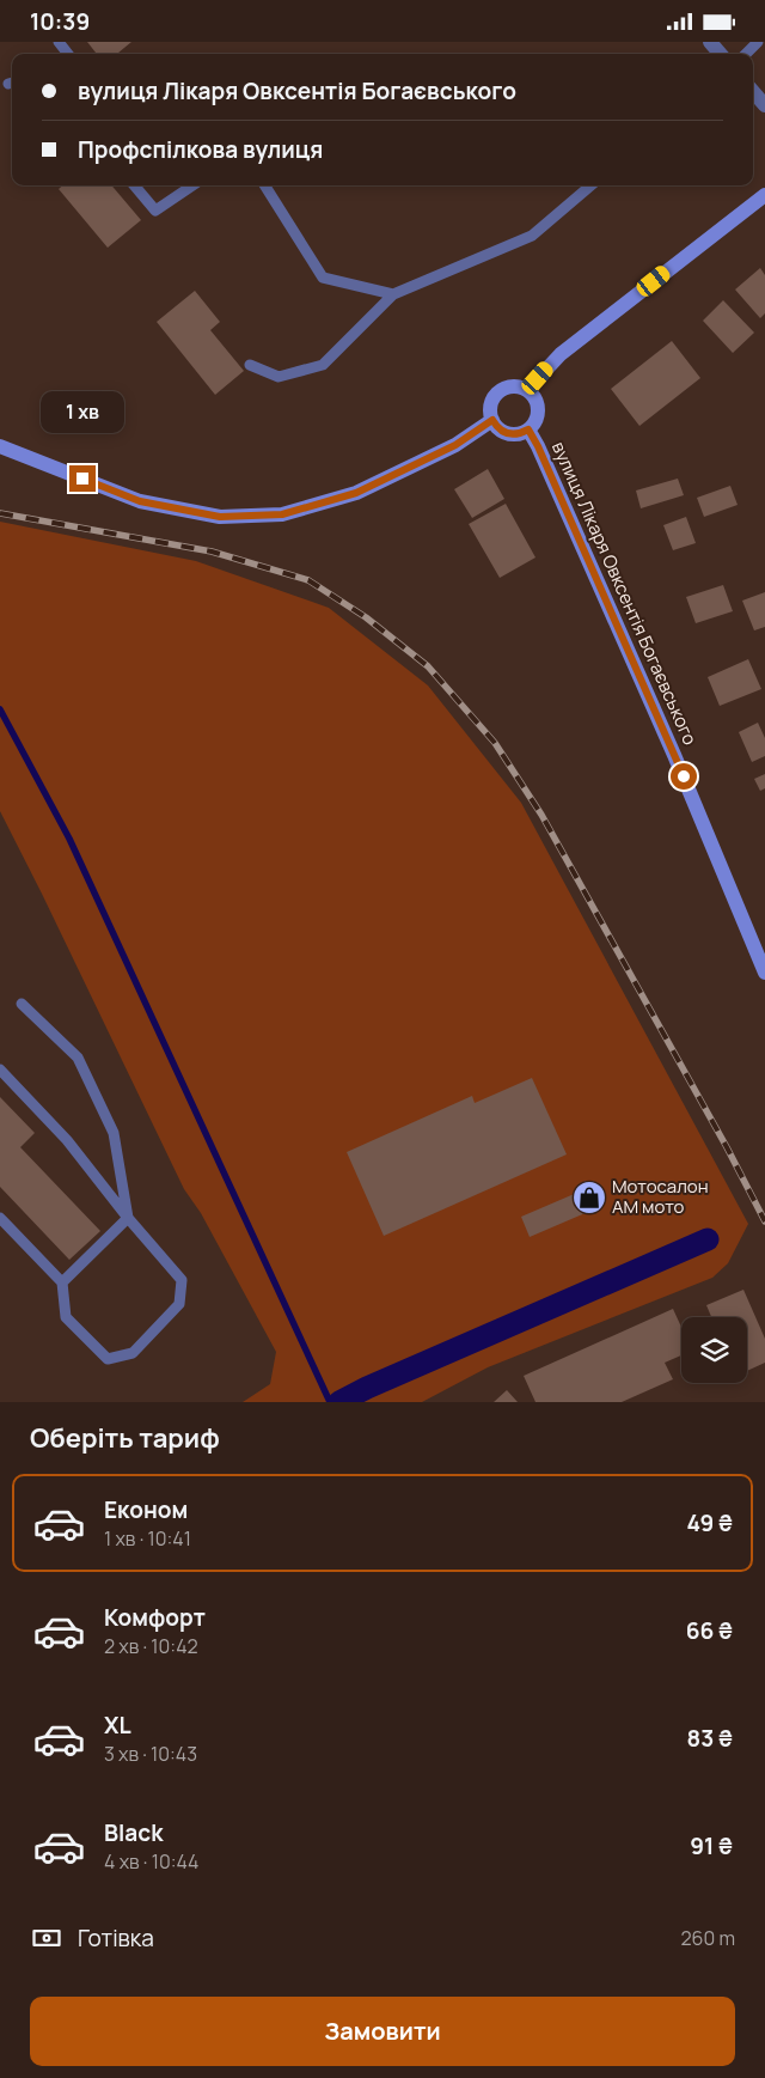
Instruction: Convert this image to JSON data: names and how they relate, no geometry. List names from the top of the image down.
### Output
{
  "streets": {
    "street": ["вулиця Лікаря Овксентія Богаєвського"]
  },
  "places": {
    "shop": ["Мотосалон АМ мото"]
  },
  "page": {
    "status": "10:39",
    "banner": ["вулиця Лікаря Овксентія Богаєвського", "Профспілкова вулиця"],
    "bubble": "1 хв",
    "heading": "Оберіть тариф",
    "list": [
      {
        "name": "Економ",
        "note": "1 хв · 10:41",
        "value": "49 ₴"
      },
      {
        "name": "Комфорт",
        "note": "2 хв · 10:42",
        "value": "66 ₴"
      },
      {
        "name": "XL",
        "note": "3 хв · 10:43",
        "value": "83 ₴"
      },
      {
        "name": "Black",
        "note": "4 хв · 10:44",
        "value": "91 ₴"
      }
    ],
    "pay": ["Готівка", "260 m"],
    "buttons": "Замовити"
  }
}
